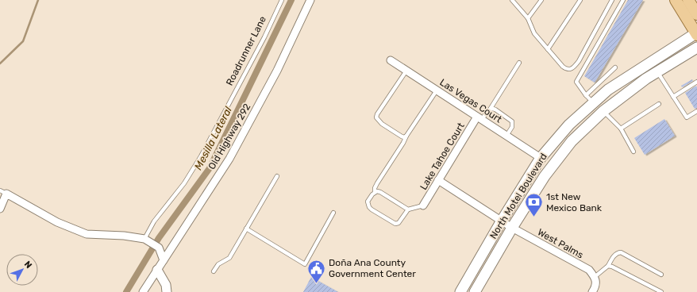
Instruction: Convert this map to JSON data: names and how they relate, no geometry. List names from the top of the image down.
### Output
{
  "streets": {
    "main road": ["North Motel Boulevard"],
    "street": [
      "Las Vegas Court",
      "Old Highway 292",
      "Lake Tahoe Court",
      "West Palms"
    ],
    "lane": ["Roadrunner Lane"]
  },
  "crossings": [
    ["Las Vegas Court", "Lake Tahoe Court"],
    ["Las Vegas Court", "North Motel Boulevard"],
    ["Lake Tahoe Court", "West Palms"],
    ["North Motel Boulevard", "West Palms"]
  ],
  "water": ["Mesilla Lateral"],
  "places": {
    "bank": ["1st New Mexico Bank"],
    "public building": ["Doña Ana County Government Center"]
  },
  "north": "top right"
}
